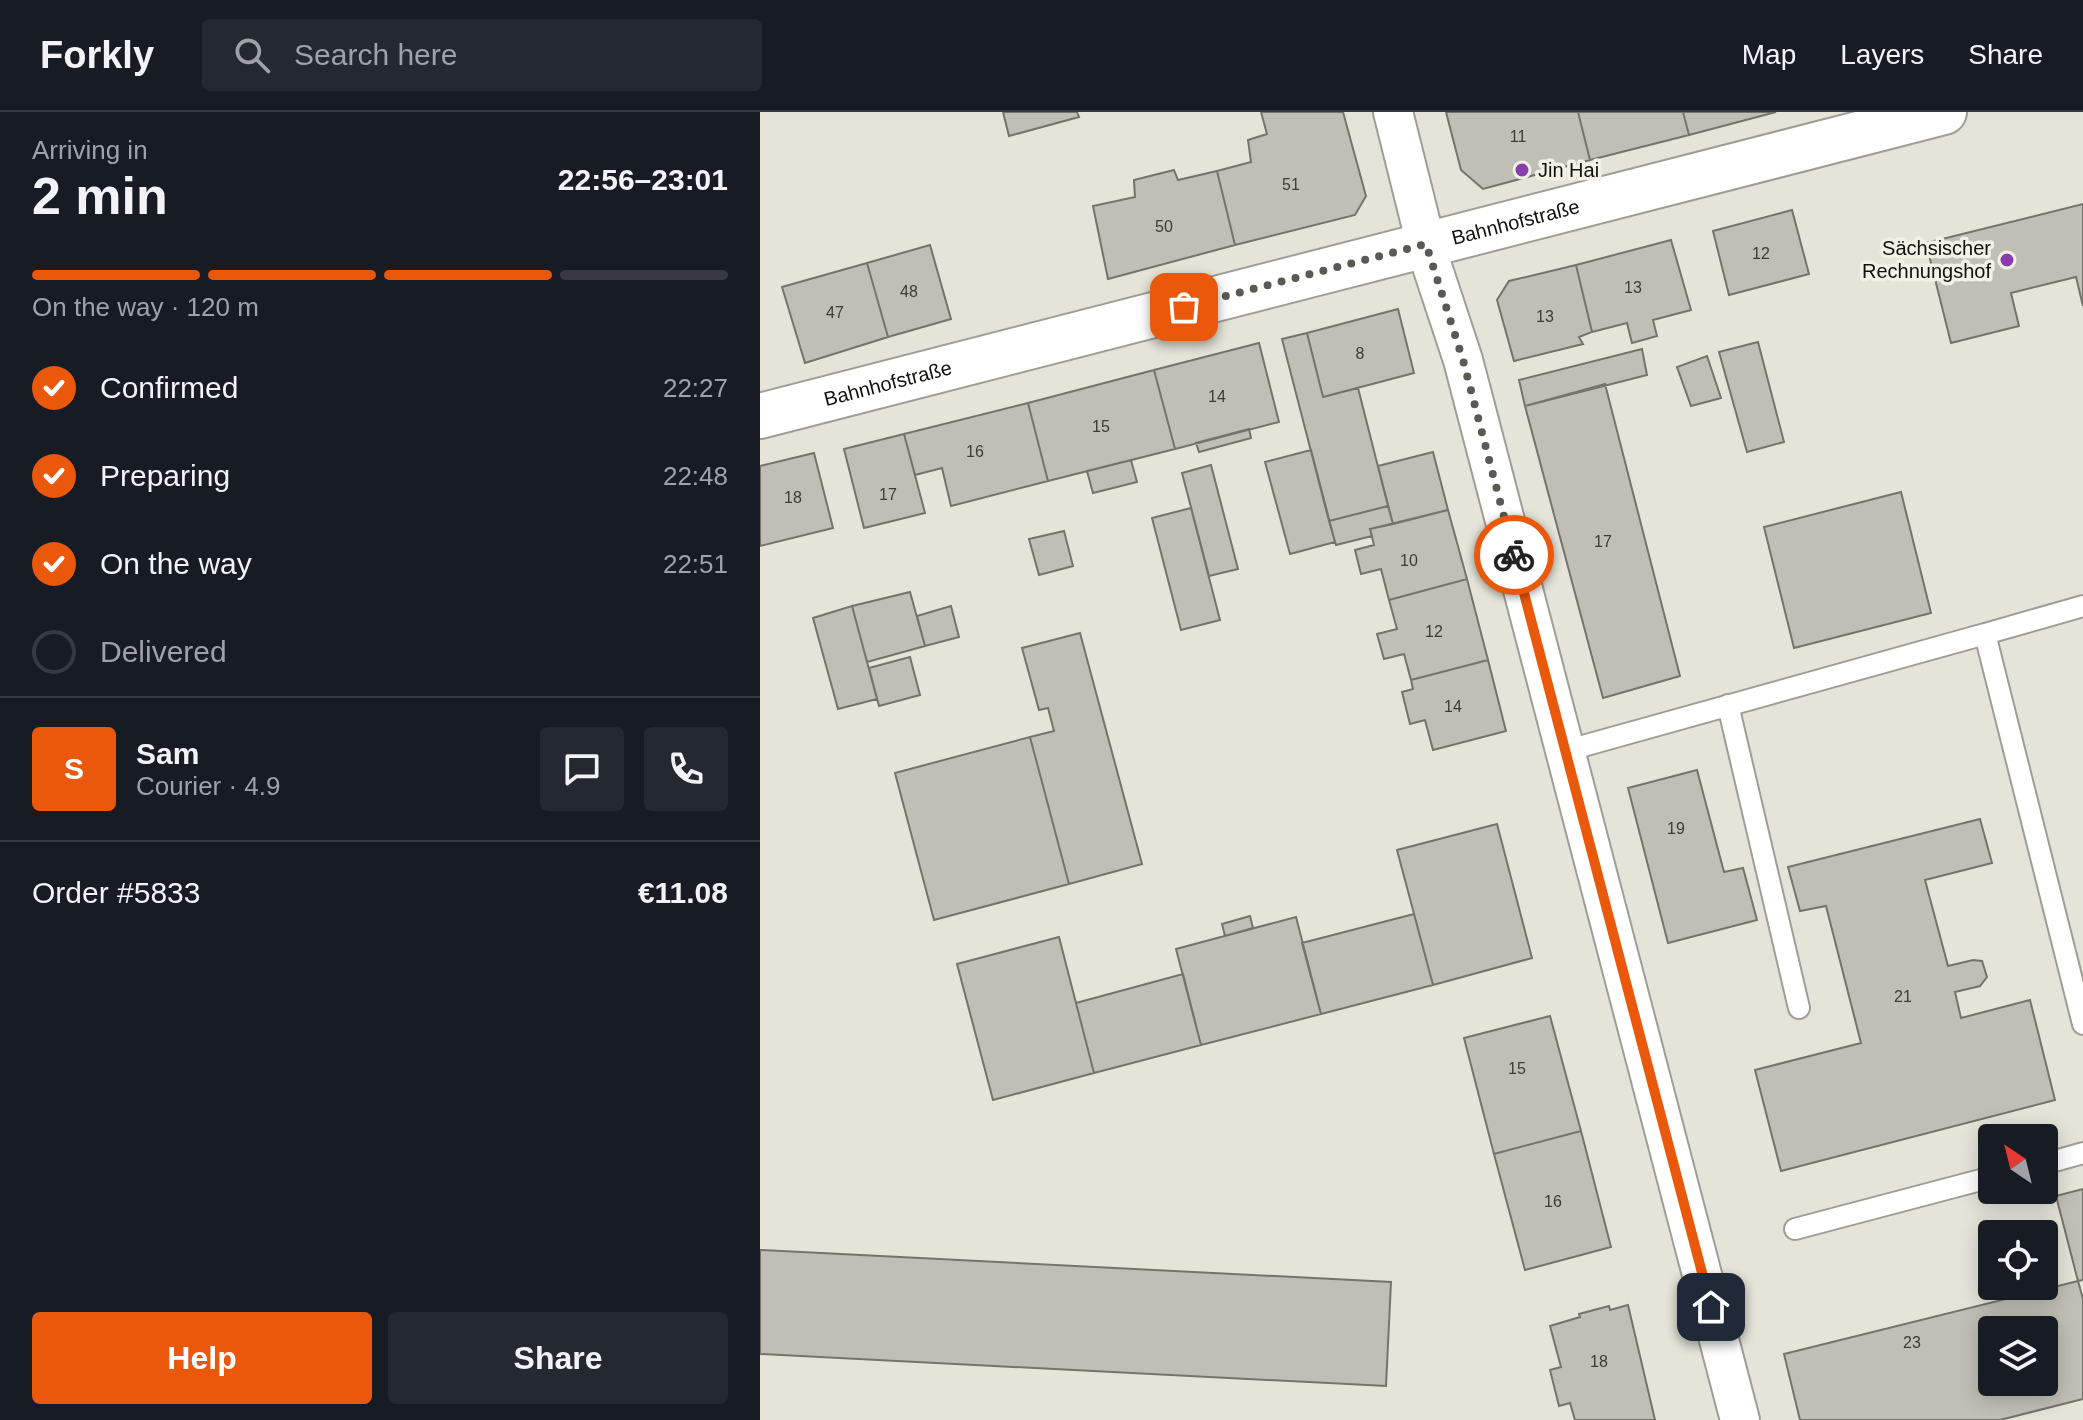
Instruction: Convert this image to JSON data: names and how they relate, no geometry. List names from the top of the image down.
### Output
{
  "streets": {
    "main road": ["Bahnhofstraße"]
  },
  "places": ["Jin Hai", "Sächsischer Rechnungshof"],
  "house_numbers": [
    "11",
    "51",
    "50",
    "12",
    "13",
    "48",
    "47",
    "13",
    "8",
    "14",
    "15",
    "16",
    "17",
    "18",
    "17",
    "10",
    "12",
    "14",
    "19",
    "21",
    "15",
    "16",
    "23",
    "18"
  ],
  "north": "top left",
  "page": {
    "header": "Forkly",
    "search": "Search here",
    "nav": ["Map", "Layers", "Share"],
    "heading": ["2 min", "Arriving in", "22:56–23:01"],
    "panel": [
      "Sam",
      "Courier · 4.9",
      "Order #5833",
      "€11.08"
    ],
    "bar": "On the way · 120 m",
    "list": [
      ["Confirmed", "22:27"],
      ["Preparing", "22:48"],
      ["On the way", "22:51"],
      "Delivered"
    ],
    "round": "S",
    "buttons": ["Help", "Share"]
  }
}
